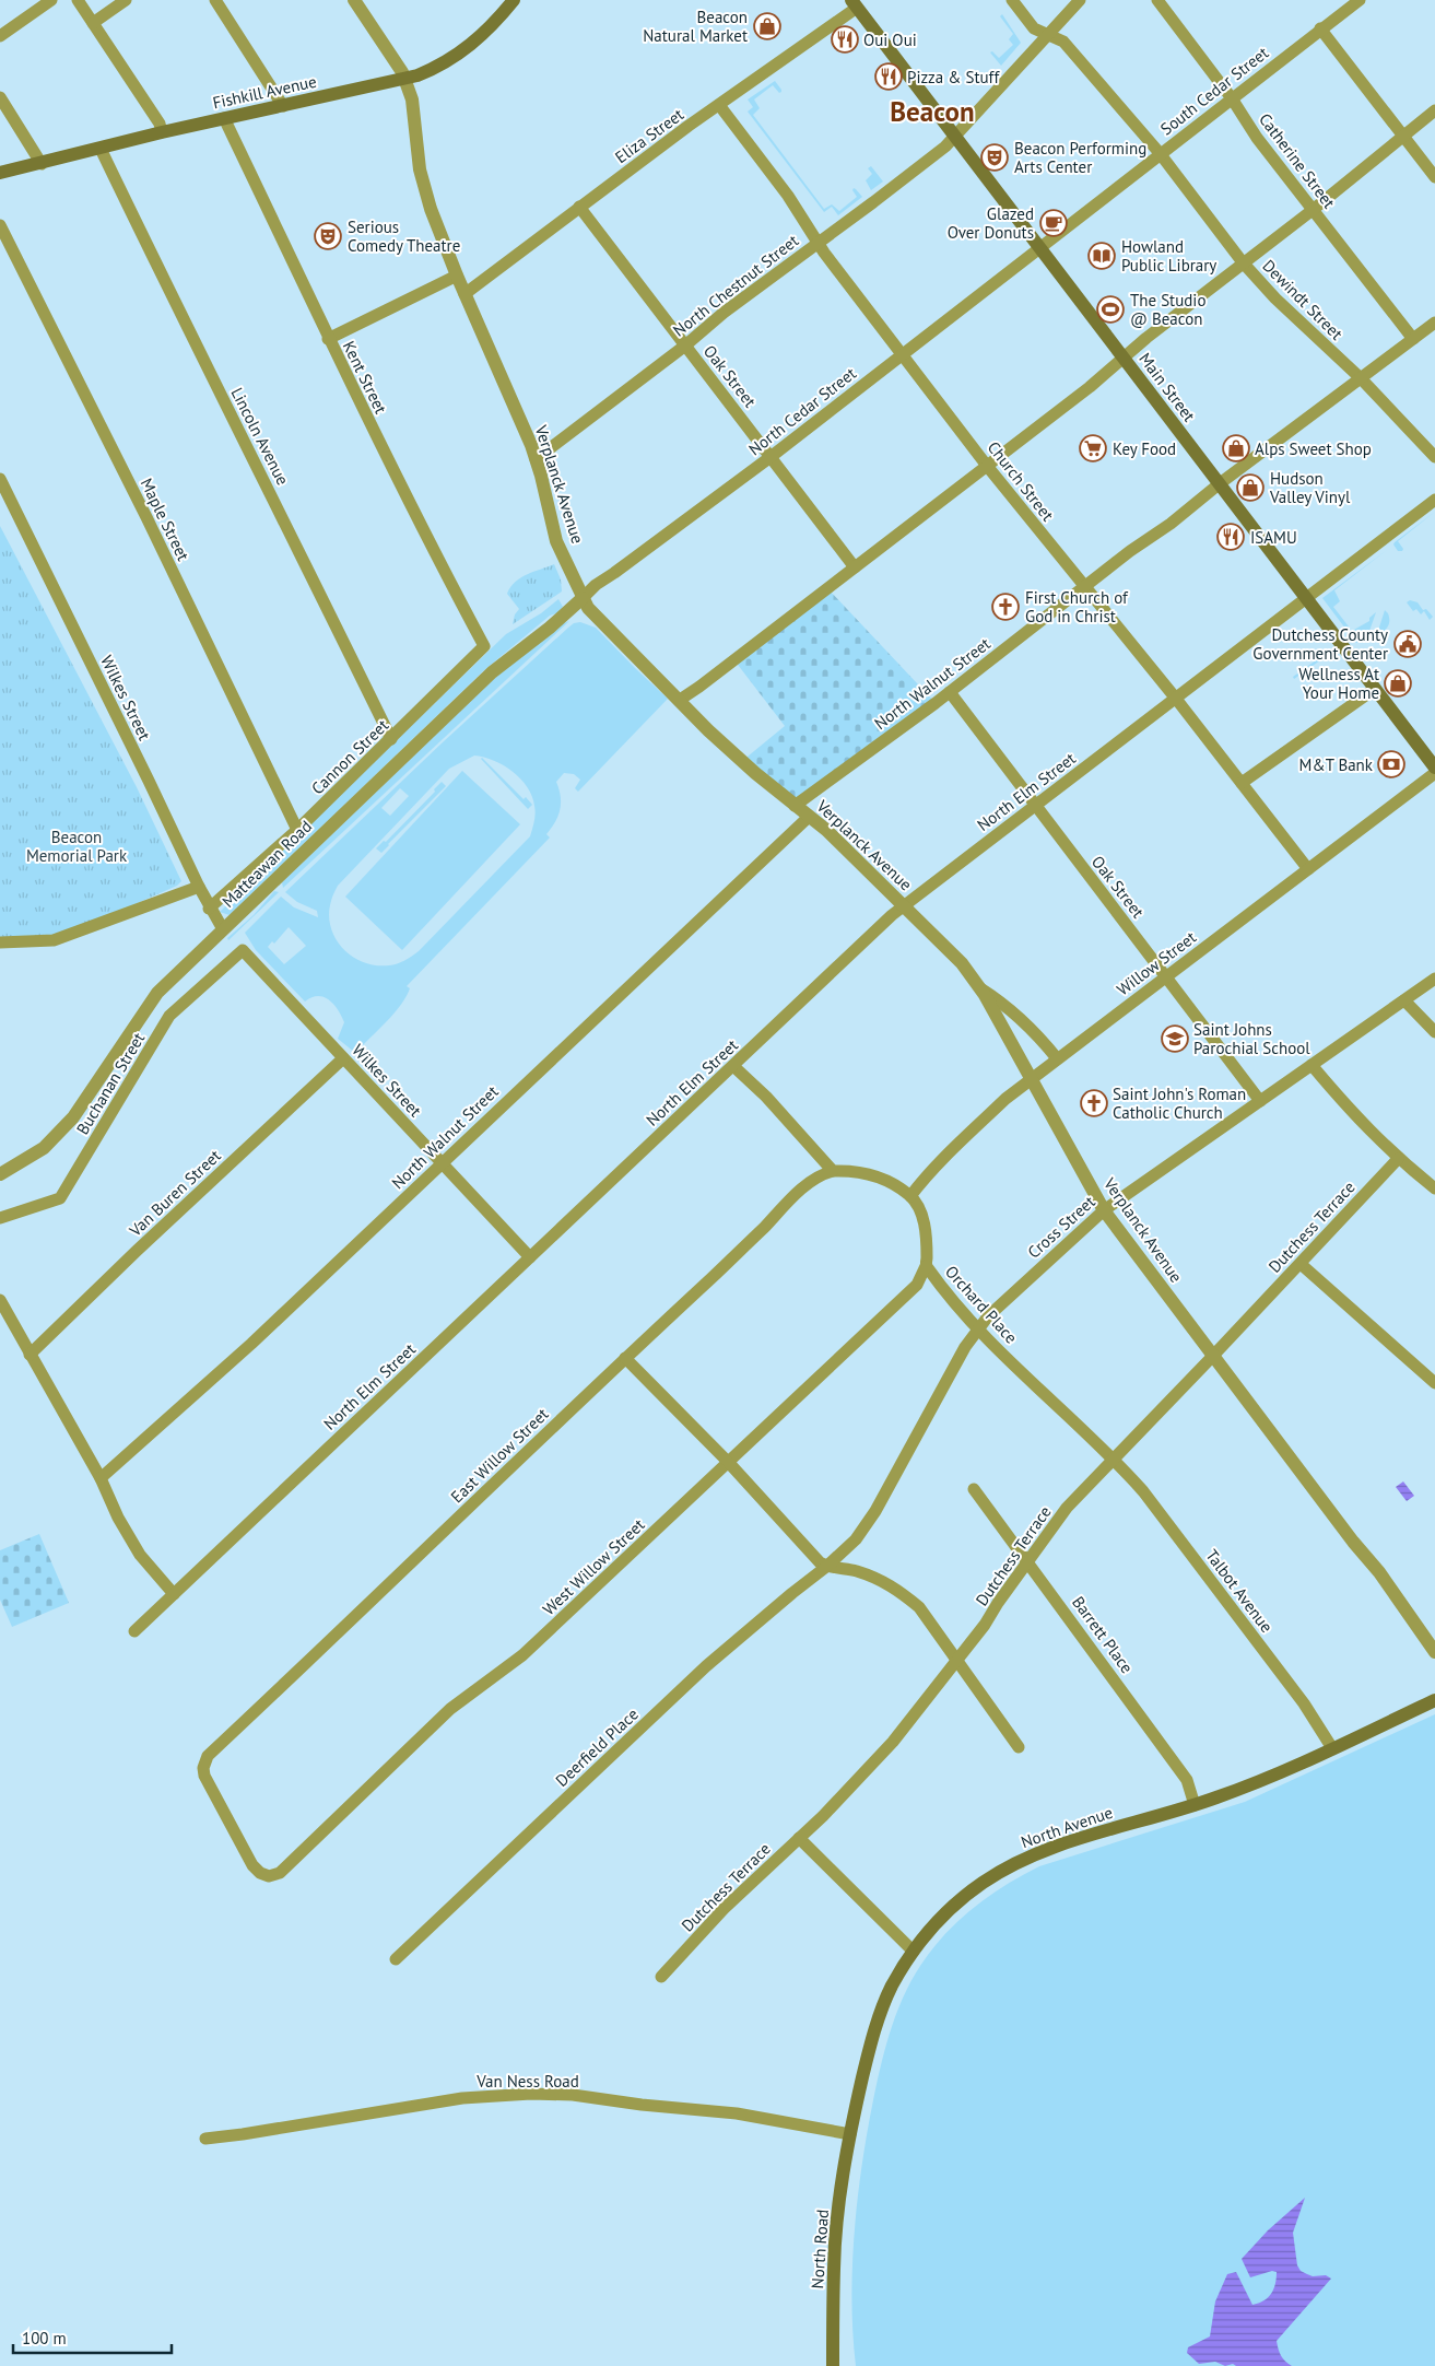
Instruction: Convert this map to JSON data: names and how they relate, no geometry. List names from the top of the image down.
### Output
{
  "streets": {
    "main road": [
      "Fishkill Avenue",
      "Main Street",
      "North Avenue",
      "North Road"
    ],
    "street": [
      "South Cedar Street",
      "Eliza Street",
      "Catherine Street",
      "North Chestnut Street",
      "Dewindt Street",
      "Oak Street",
      "Kent Street",
      "North Cedar Street",
      "Lincoln Avenue",
      "Church Street",
      "Verplanck Avenue",
      "Maple Street",
      "North Walnut Street",
      "Wilkes Street",
      "Cannon Street",
      "North Elm Street",
      "Matteawan Road",
      "Willow Street",
      "Buchanan Street",
      "Van Buren Street",
      "Cross Street",
      "Dutchess Terrace",
      "Orchard Place",
      "East Willow Street",
      "West Willow Street",
      "Talbot Avenue",
      "Barrett Place",
      "Deerfield Place",
      "Van Ness Road"
    ]
  },
  "crossings": [
    ["South Cedar Street", "Catherine Street"],
    ["South Cedar Street", "Dewindt Street"],
    ["South Cedar Street", "Main Street"],
    ["South Cedar Street", "North Cedar Street"],
    ["Fishkill Avenue", "Kent Street"],
    ["Fishkill Avenue", "Lincoln Avenue"],
    ["Fishkill Avenue", "Verplanck Avenue"],
    ["Eliza Street", "Oak Street"],
    ["Eliza Street", "Main Street"],
    ["Eliza Street", "Church Street"],
    ["Eliza Street", "Verplanck Avenue"],
    ["Catherine Street", "North Walnut Street"],
    ["North Chestnut Street", "Dewindt Street"],
    ["North Chestnut Street", "Oak Street"],
    ["North Chestnut Street", "Main Street"],
    ["North Chestnut Street", "Church Street"],
    ["North Chestnut Street", "Verplanck Avenue"],
    ["Dewindt Street", "North Walnut Street"],
    ["Oak Street", "North Cedar Street"],
    ["Oak Street", "North Walnut Street"],
    ["Oak Street", "North Elm Street"],
    ["Oak Street", "Willow Street"],
    ["Oak Street", "Cross Street"],
    ["Kent Street", "Cannon Street"],
    ["Main Street", "North Cedar Street"],
    ["Main Street", "North Walnut Street"],
    ["Main Street", "North Elm Street"],
    ["North Cedar Street", "Church Street"],
    ["North Cedar Street", "Verplanck Avenue"],
    ["North Cedar Street", "Matteawan Road"],
    ["Lincoln Avenue", "Cannon Street"],
    ["Church Street", "North Walnut Street"],
    ["Church Street", "North Elm Street"],
    ["Church Street", "Willow Street"],
    ["Verplanck Avenue", "North Walnut Street"],
    ["Verplanck Avenue", "North Elm Street"],
    ["Verplanck Avenue", "Matteawan Road"],
    ["Verplanck Avenue", "Willow Street"],
    ["Verplanck Avenue", "Cross Street"],
    ["Verplanck Avenue", "Dutchess Terrace"],
    ["Maple Street", "Cannon Street"],
    ["North Walnut Street", "Wilkes Street"],
    ["Wilkes Street", "Cannon Street"],
    ["Wilkes Street", "North Elm Street"],
    ["Wilkes Street", "Matteawan Road"],
    ["Wilkes Street", "Buchanan Street"],
    ["Wilkes Street", "Van Buren Street"],
    ["Willow Street", "Orchard Place"],
    ["Cross Street", "Orchard Place"],
    ["Cross Street", "Deerfield Place"],
    ["Dutchess Terrace", "Orchard Place"],
    ["Dutchess Terrace", "Talbot Avenue"],
    ["Dutchess Terrace", "Barrett Place"],
    ["Orchard Place", "East Willow Street"],
    ["Orchard Place", "West Willow Street"],
    ["Orchard Place", "Talbot Avenue"],
    ["East Willow Street", "West Willow Street"],
    ["Talbot Avenue", "North Avenue"],
    ["Barrett Place", "North Avenue"],
    ["North Avenue", "Van Ness Road"],
    ["North Avenue", "North Road"],
    ["Van Ness Road", "North Road"]
  ],
  "districts": ["Beacon"],
  "parks": ["Beacon Memorial Park"],
  "places": {
    "shop": [
      "Beacon Natural Market",
      "Alps Sweet Shop",
      "Hudson Valley Vinyl",
      "Wellness At Your Home"
    ],
    "restaurant": ["Oui Oui", "Pizza & Stuff", "ISAMU"],
    "theatre": ["Beacon Performing Arts Center", "Serious Comedy Theatre"],
    "cafe": ["Glazed Over Donuts"],
    "library": ["Howland Public Library"],
    "sports": ["The Studio @ Beacon"],
    "supermarket": ["Key Food"],
    "church": ["First Church of God in Christ", "Saint John's Roman Catholic Church"],
    "public building": ["Dutchess County Government Center"],
    "bank": ["M&T Bank"],
    "school or university": ["Saint Johns Parochial School"]
  },
  "scale_bar": "100 m"
}
